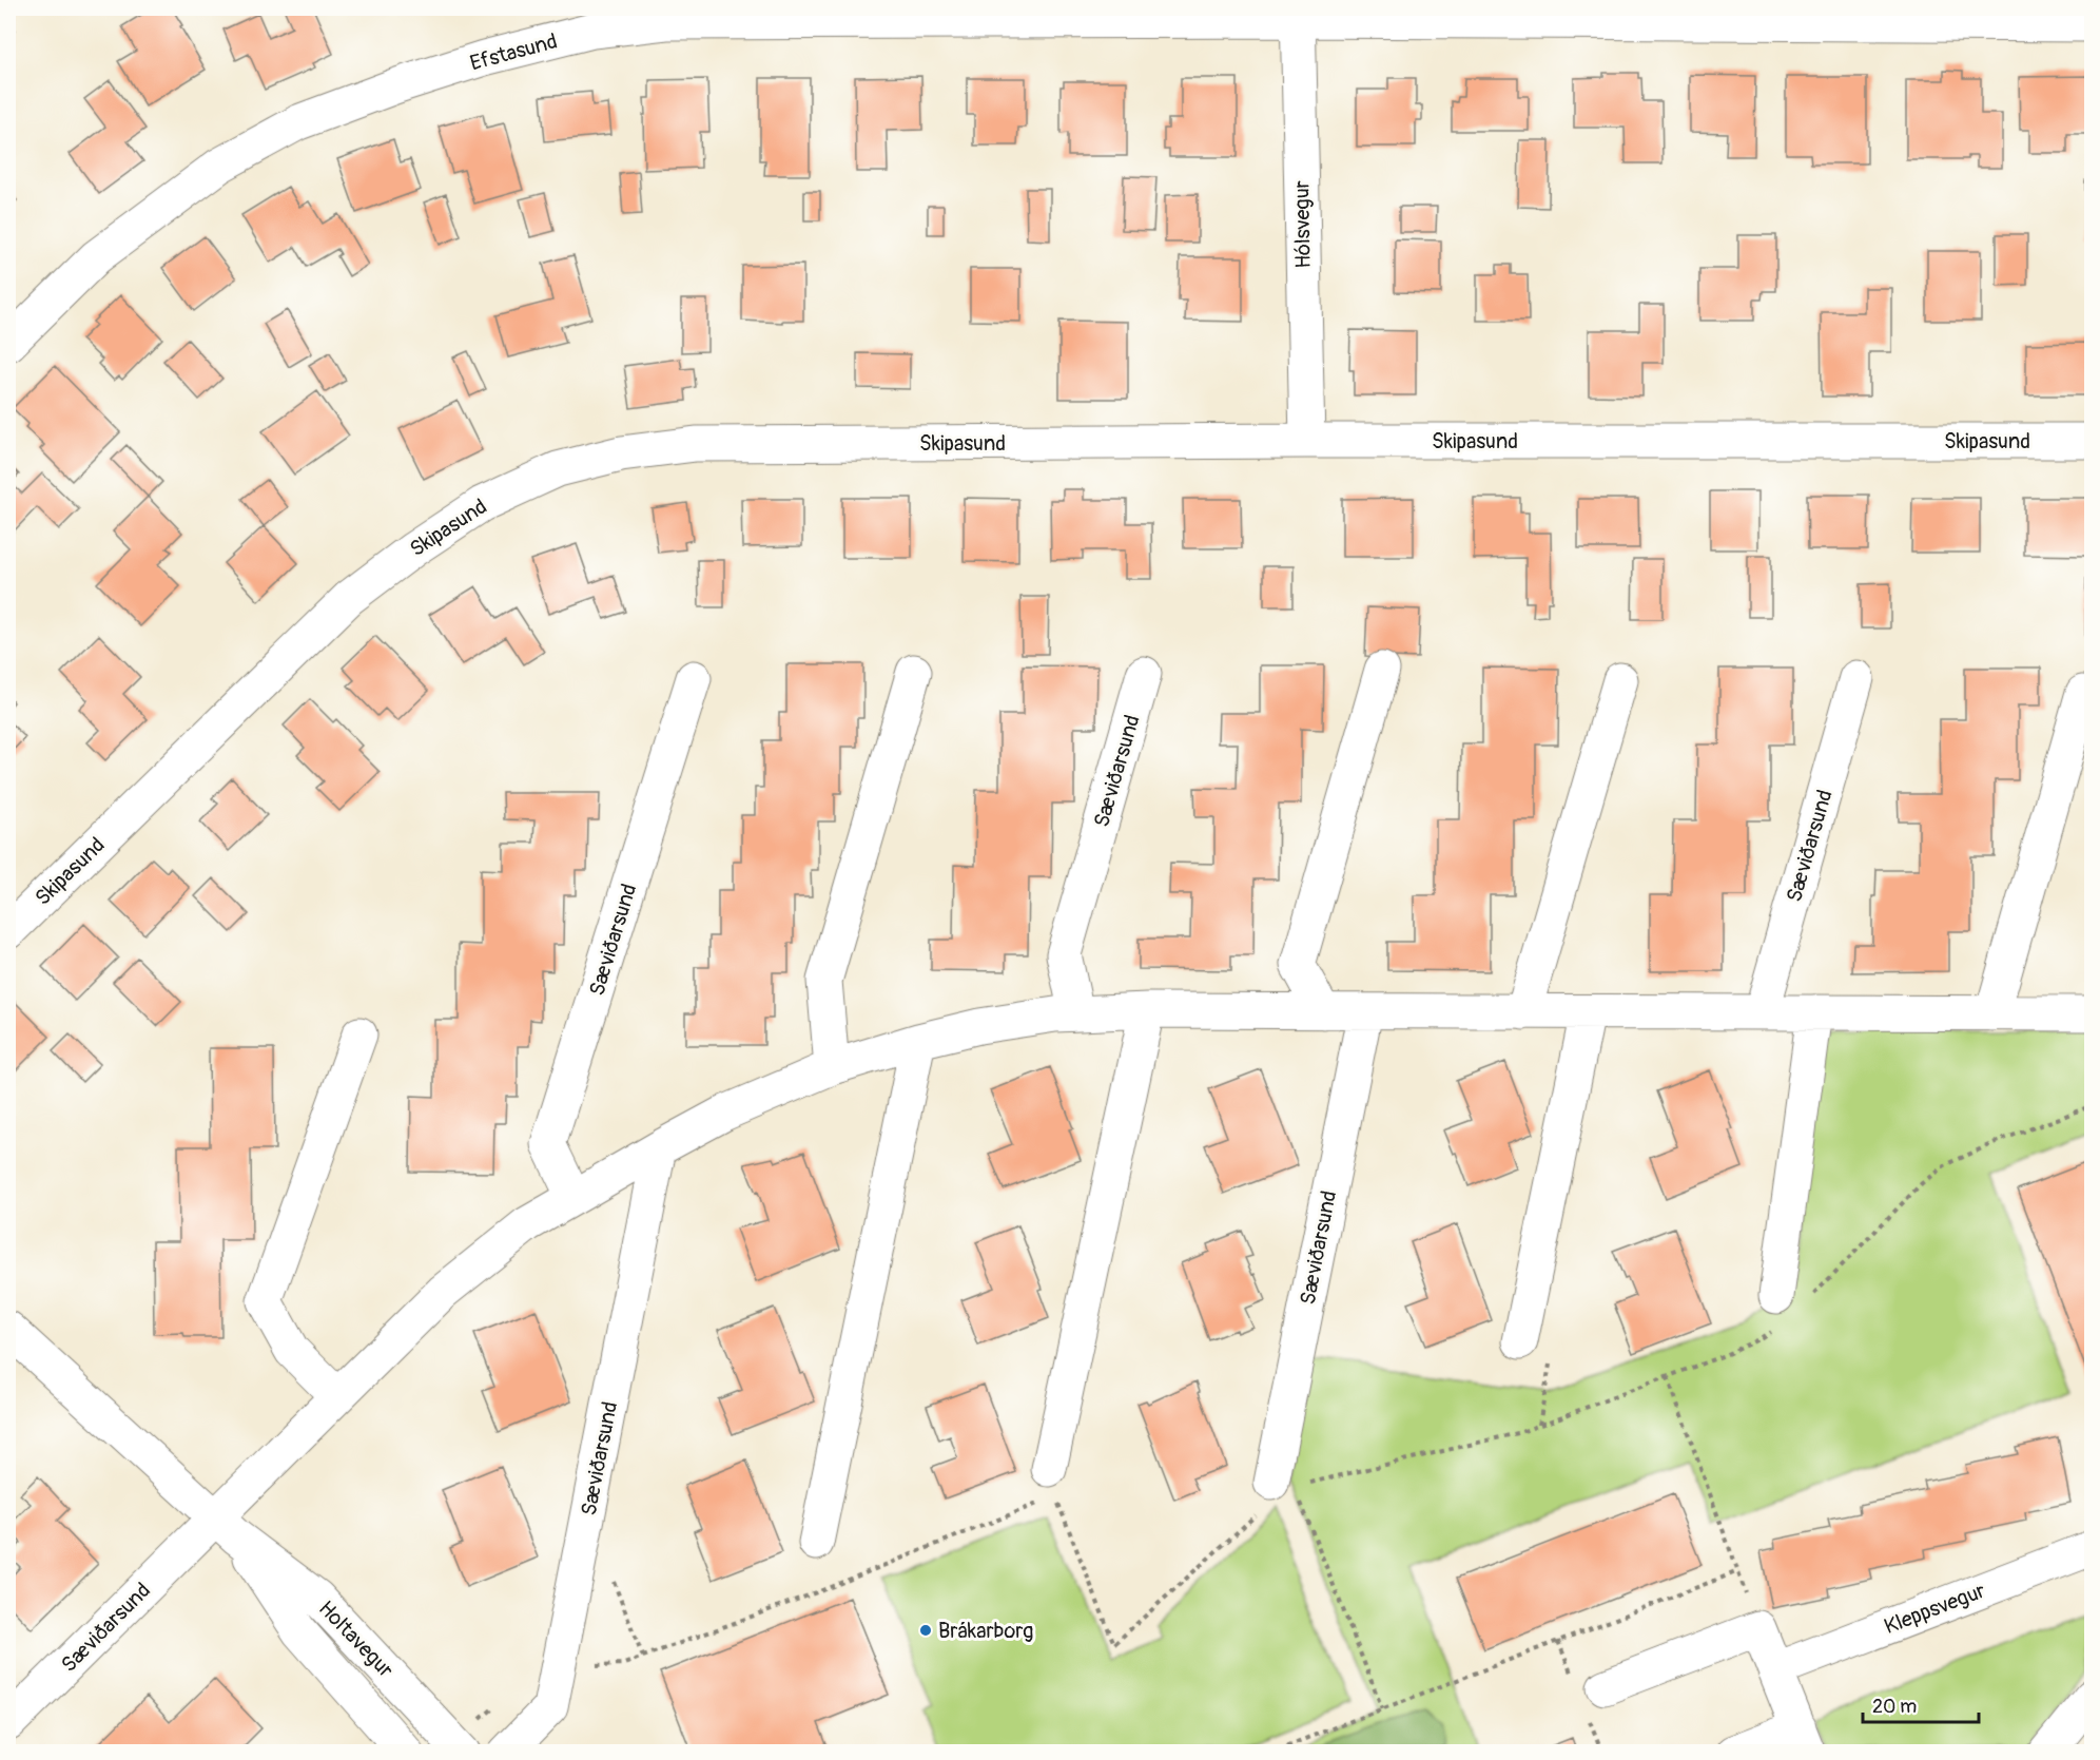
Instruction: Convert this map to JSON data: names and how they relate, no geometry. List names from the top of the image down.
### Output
{
  "streets": {
    "street": [
      "Efstasund",
      "Hólsvegur",
      "Skipasund",
      "Sæviðarsund",
      "Kleppsvegur",
      "Holtavegur"
    ]
  },
  "crossings": [
    ["Efstasund", "Hólsvegur"],
    ["Hólsvegur", "Skipasund"],
    ["Sæviðarsund", "Holtavegur"]
  ],
  "places": ["Brákarborg"],
  "scale_bar": "20 m"
}
